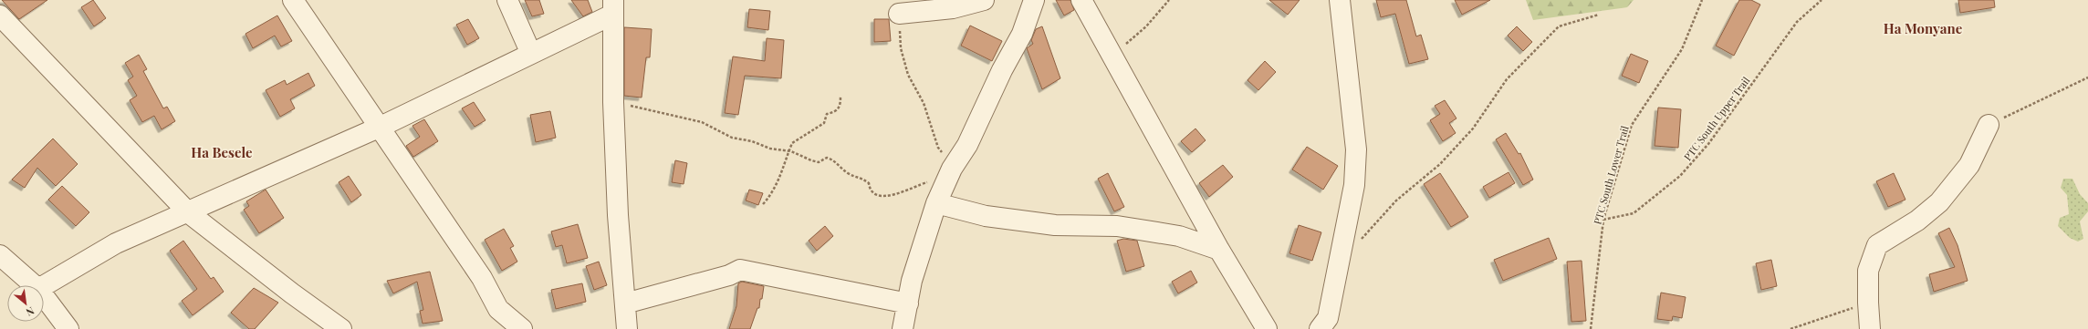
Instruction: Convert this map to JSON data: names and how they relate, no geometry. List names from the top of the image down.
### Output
{
  "streets": {
    "path": ["PTC South Upper Trail", "PTC South Lower Trail"]
  },
  "crossings": [
    ["PTC South Upper Trail", "PTC South Lower Trail"]
  ],
  "districts": ["Ha Monyane", "Ha Besele"],
  "north": "bottom right"
}
